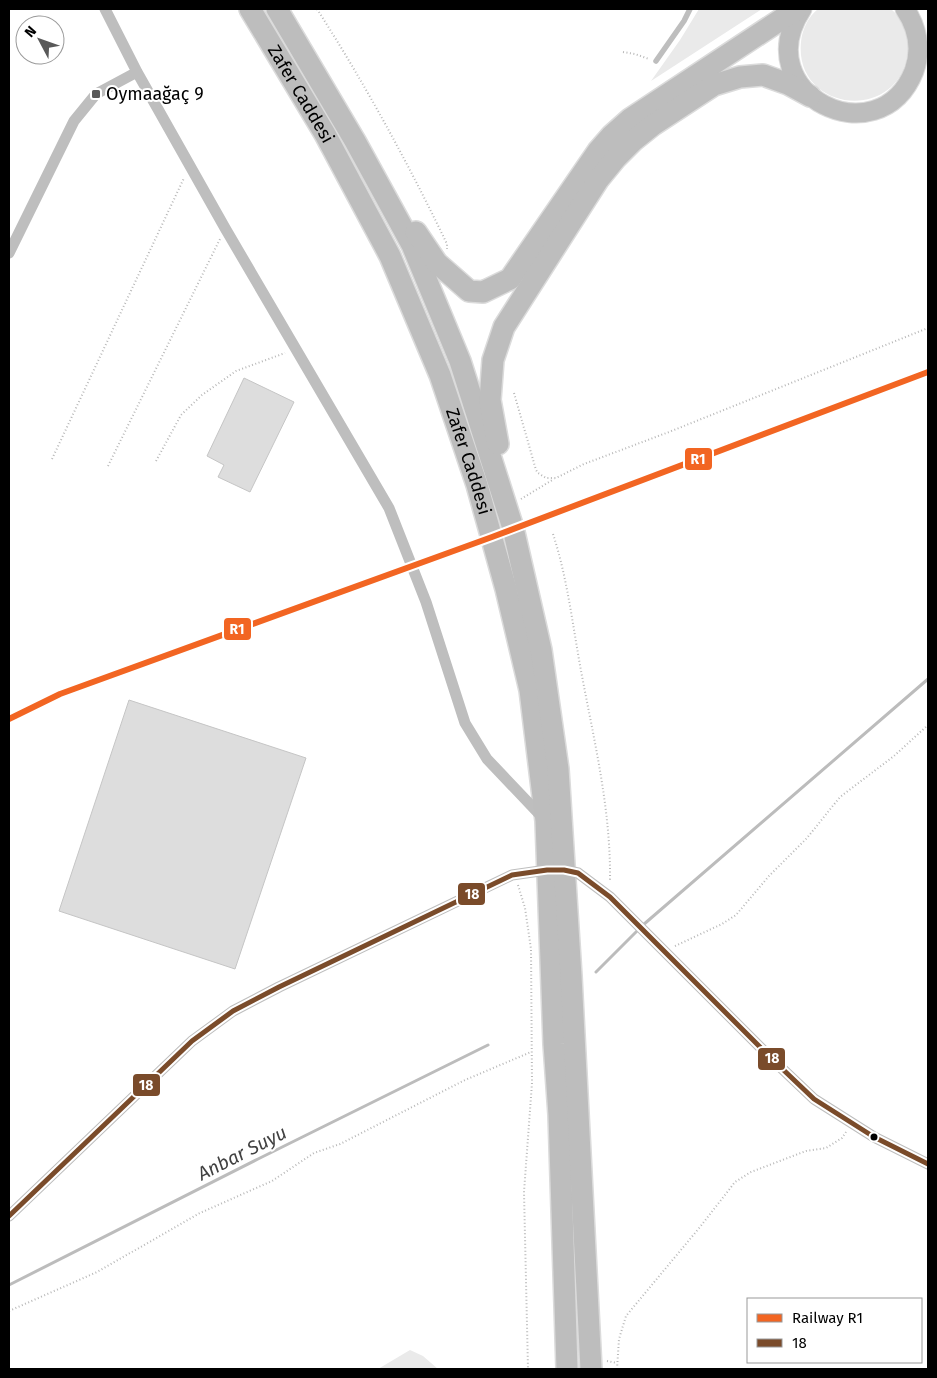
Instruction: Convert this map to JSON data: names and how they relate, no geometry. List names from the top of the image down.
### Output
{
  "streets": {
    "highway": ["Zafer Caddesi"]
  },
  "water": ["Anbar Suyu"],
  "places": {
    "transit": ["Oymaağaç 9"]
  },
  "lines": ["rail line R1", "transit line 18"],
  "legend": ["Railway R1", "18"],
  "north": "top left"
}
